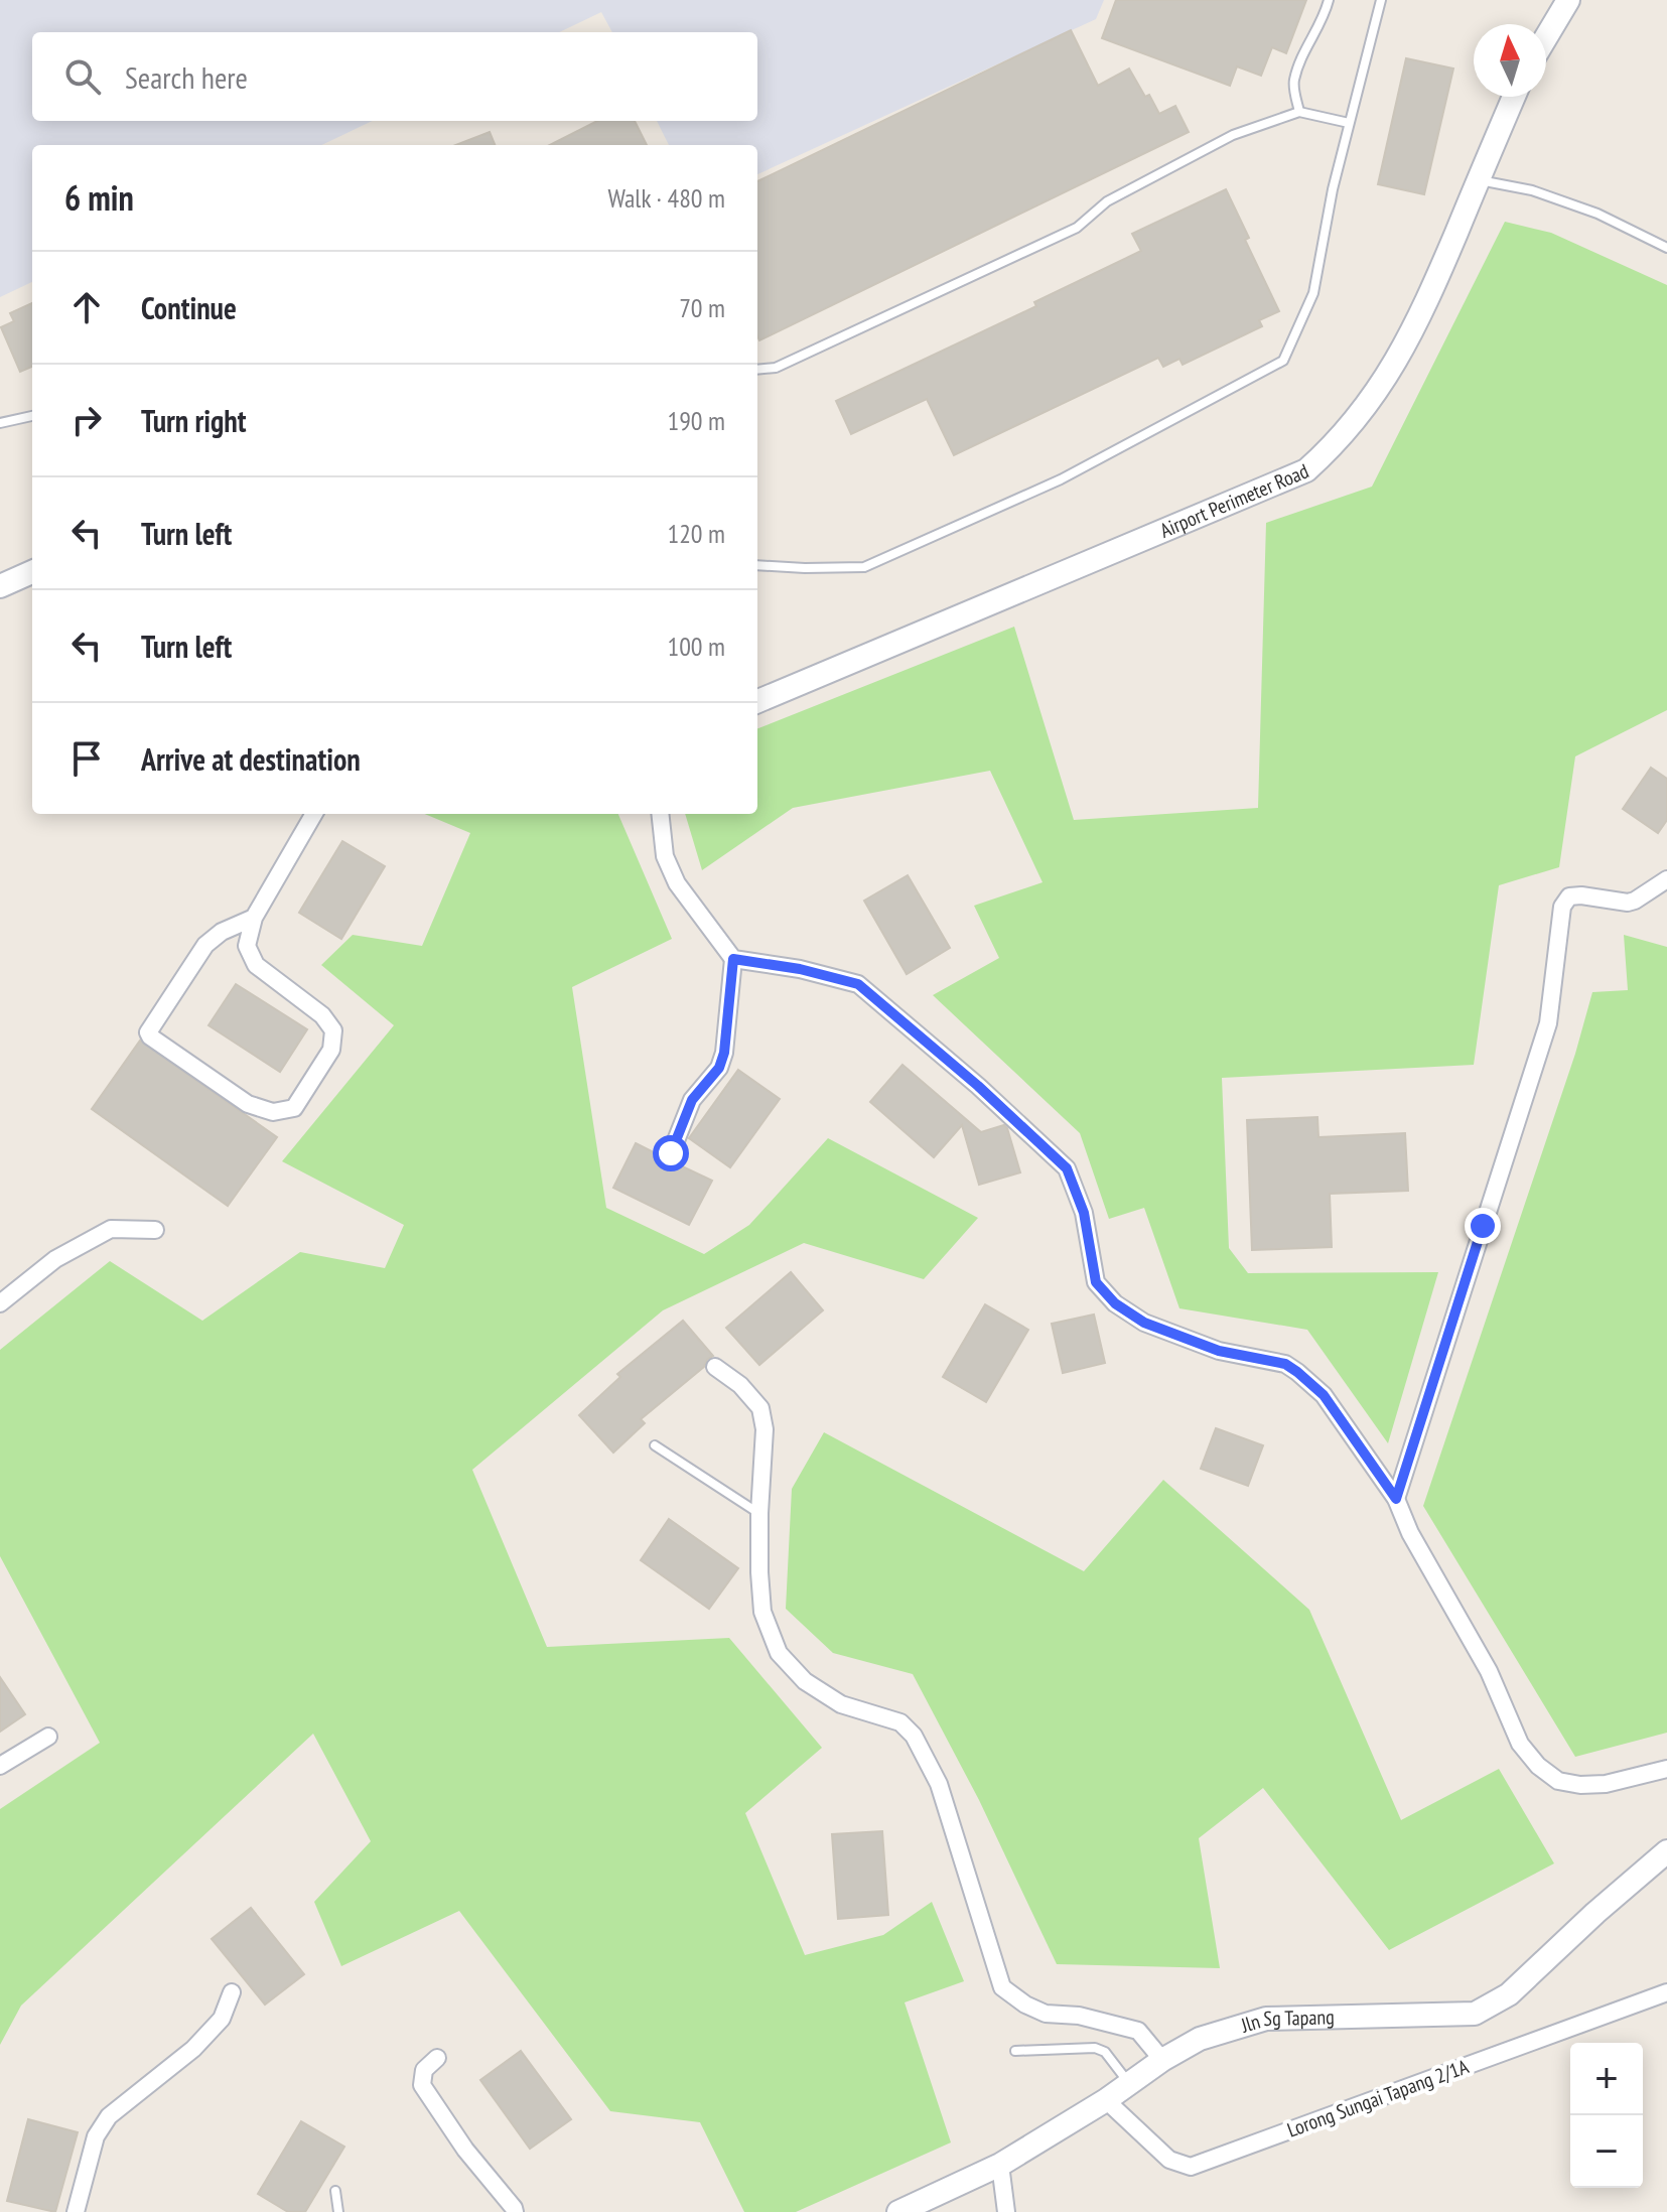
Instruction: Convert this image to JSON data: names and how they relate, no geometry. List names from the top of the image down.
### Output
{
  "streets": {
    "street": ["Airport Perimeter Road", "Jln Sg Tapang", "Lorong Sungai Tapang 2/1A"]
  },
  "crossings": [
    ["Jln Sg Tapang", "Lorong Sungai Tapang 2/1A"]
  ],
  "north": "top",
  "page": {
    "search": "Search here",
    "heading": ["6 min", "Walk · 480 m"],
    "list": [
      ["Continue", "70 m"],
      ["Turn right", "190 m"],
      ["Turn left", "120 m"],
      ["Turn left", "100 m"],
      "Arrive at destination"
    ],
    "map_buttons": ["+", "−"]
  }
}
